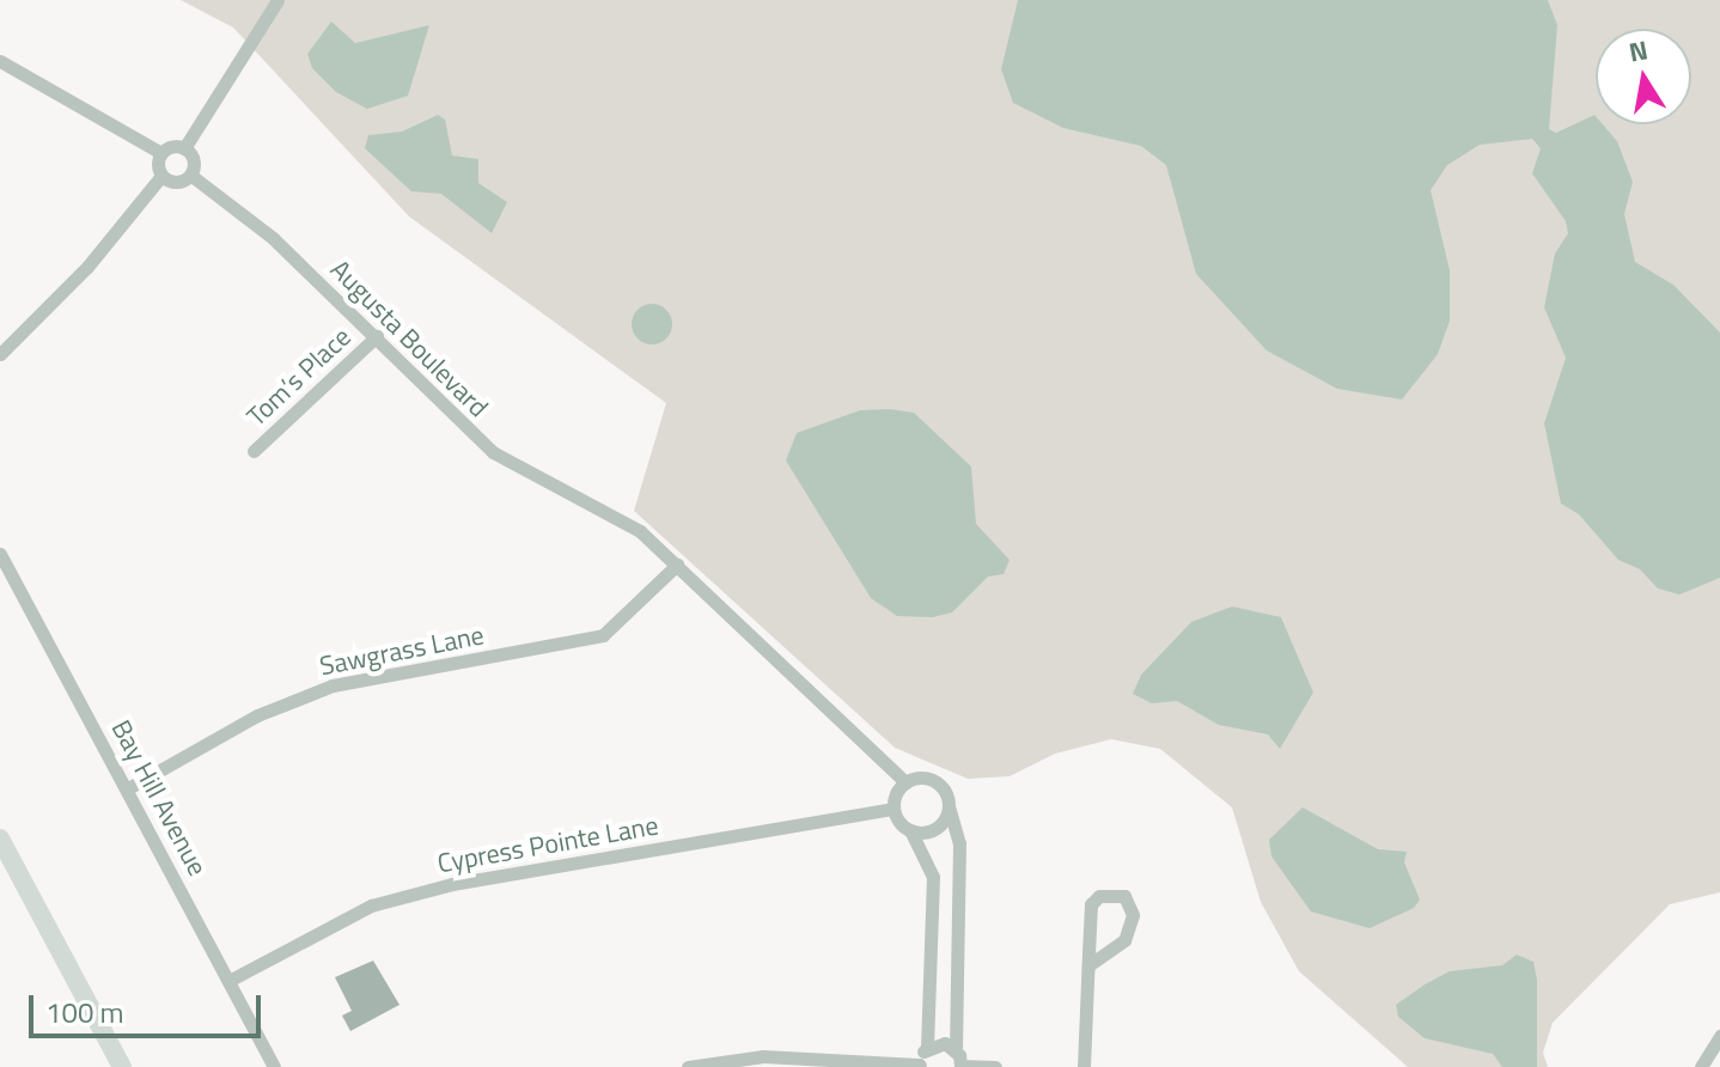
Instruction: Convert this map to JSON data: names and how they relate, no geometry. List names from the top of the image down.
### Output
{
  "streets": {
    "street": [
      "Augusta Boulevard",
      "Tom’s Place",
      "Sawgrass Lane",
      "Bay Hill Avenue",
      "Cypress Pointe Lane"
    ]
  },
  "crossings": [
    ["Augusta Boulevard", "Tom’s Place"],
    ["Augusta Boulevard", "Sawgrass Lane"],
    ["Augusta Boulevard", "Cypress Pointe Lane"],
    ["Sawgrass Lane", "Bay Hill Avenue"],
    ["Bay Hill Avenue", "Cypress Pointe Lane"]
  ],
  "scale_bar": "100 m",
  "north": "top"
}
